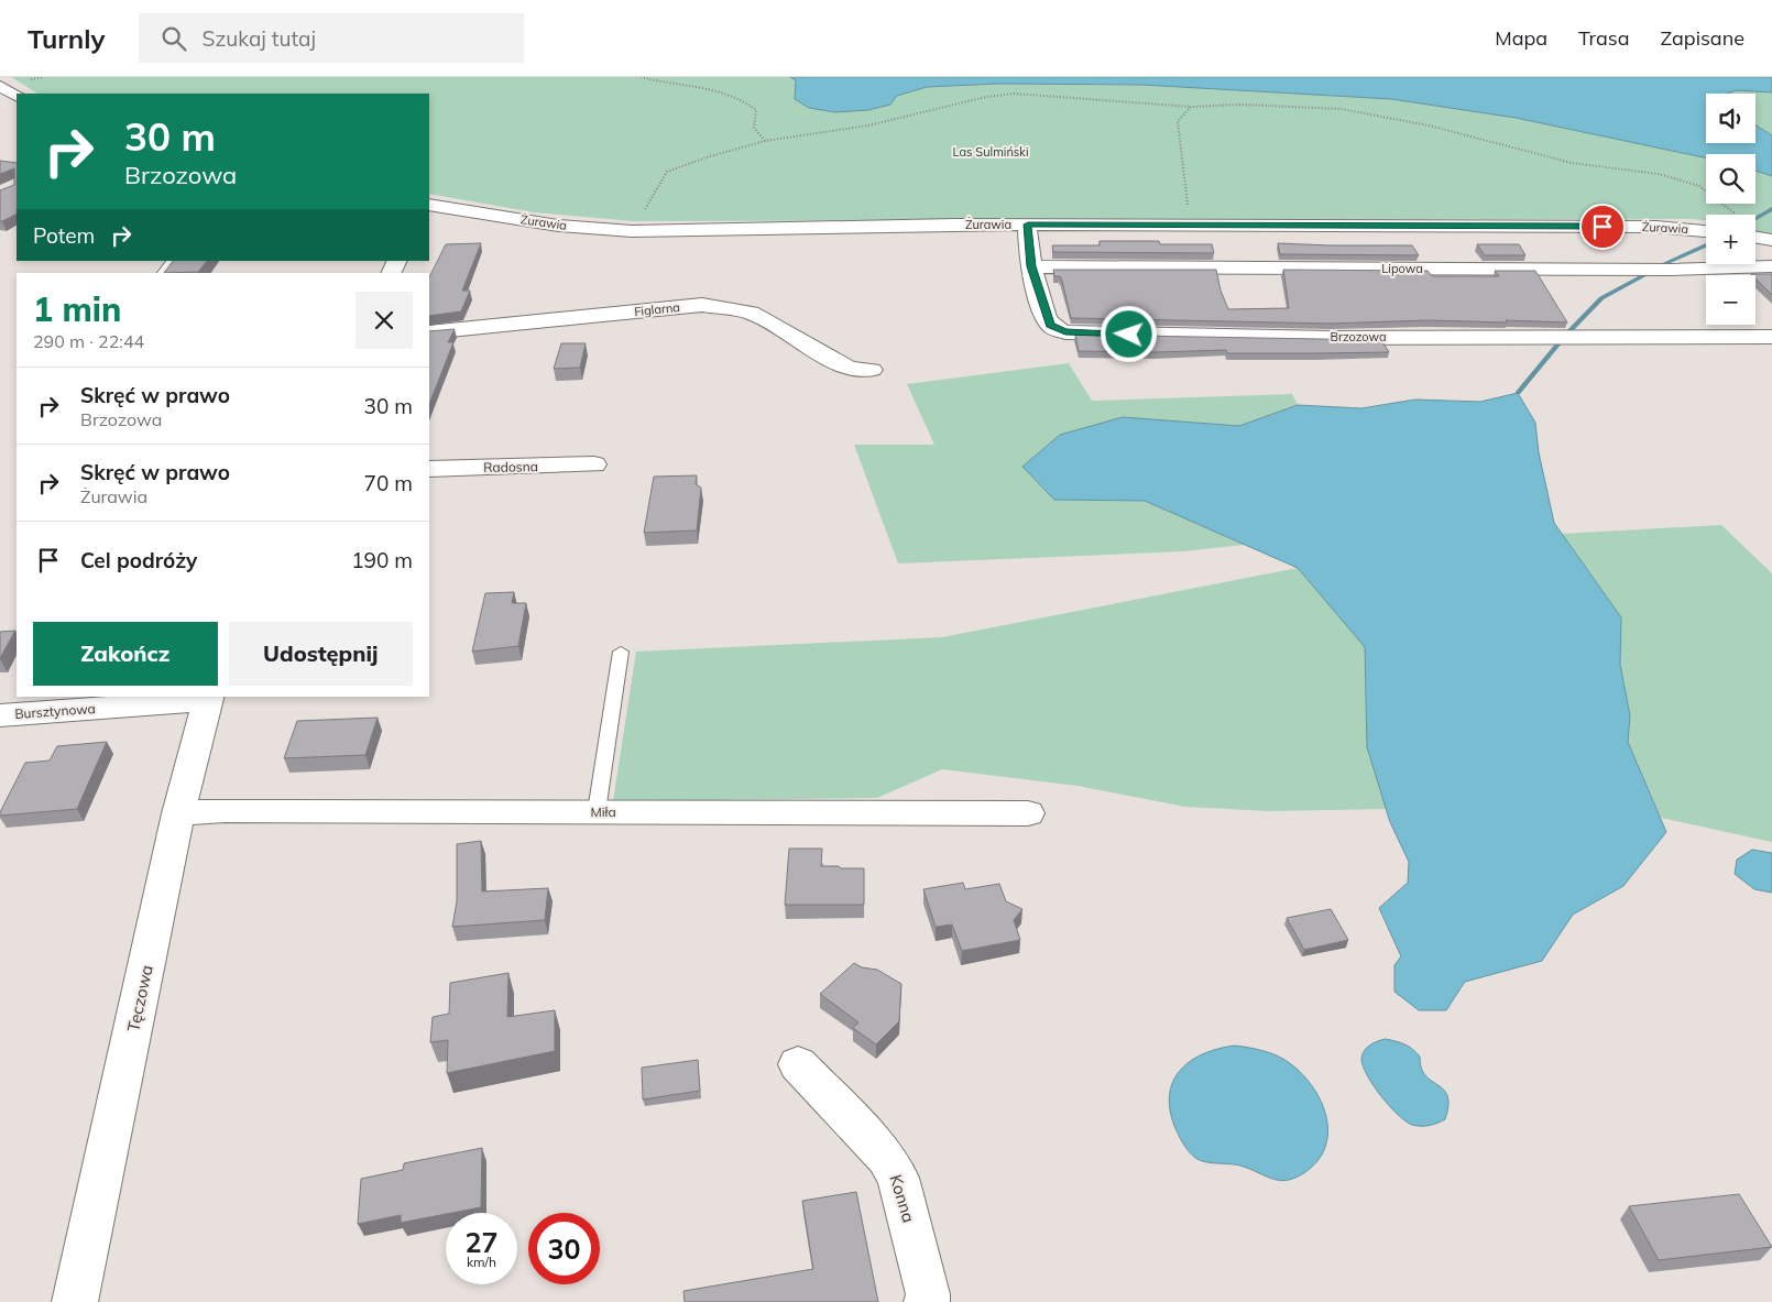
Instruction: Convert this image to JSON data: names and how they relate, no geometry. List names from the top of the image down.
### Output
{
  "streets": {
    "street": [
      "Żurawia",
      "Lipowa",
      "Figlarna",
      "Brzozowa",
      "Radosna",
      "Bursztynowa",
      "Miła",
      "Tęczowa",
      "Konna"
    ]
  },
  "crossings": [
    ["Żurawia", "Brzozowa"],
    ["Lipowa", "Brzozowa"],
    ["Bursztynowa", "Tęczowa"],
    ["Miła", "Tęczowa"]
  ],
  "parks": ["Las Sulmiński"],
  "page": {
    "header": "Turnly",
    "search": "Szukaj tutaj",
    "nav": ["Mapa", "Trasa", "Zapisane"],
    "map_buttons": ["+", "−"],
    "turn": ["30 m", "Brzozowa"],
    "then": "Potem",
    "heading": ["1 min", "290 m · 22:44"],
    "list": [
      {
        "name": "Skręć w prawo",
        "note": "Brzozowa",
        "value": "30 m"
      },
      {
        "name": "Skręć w prawo",
        "note": "Żurawia",
        "value": "70 m"
      },
      {
        "name": "Cel podróży",
        "value": "190 m"
      }
    ],
    "buttons": ["Zakończ", "Udostępnij"],
    "speed": "27 km/h",
    "limit": "30"
  }
}
